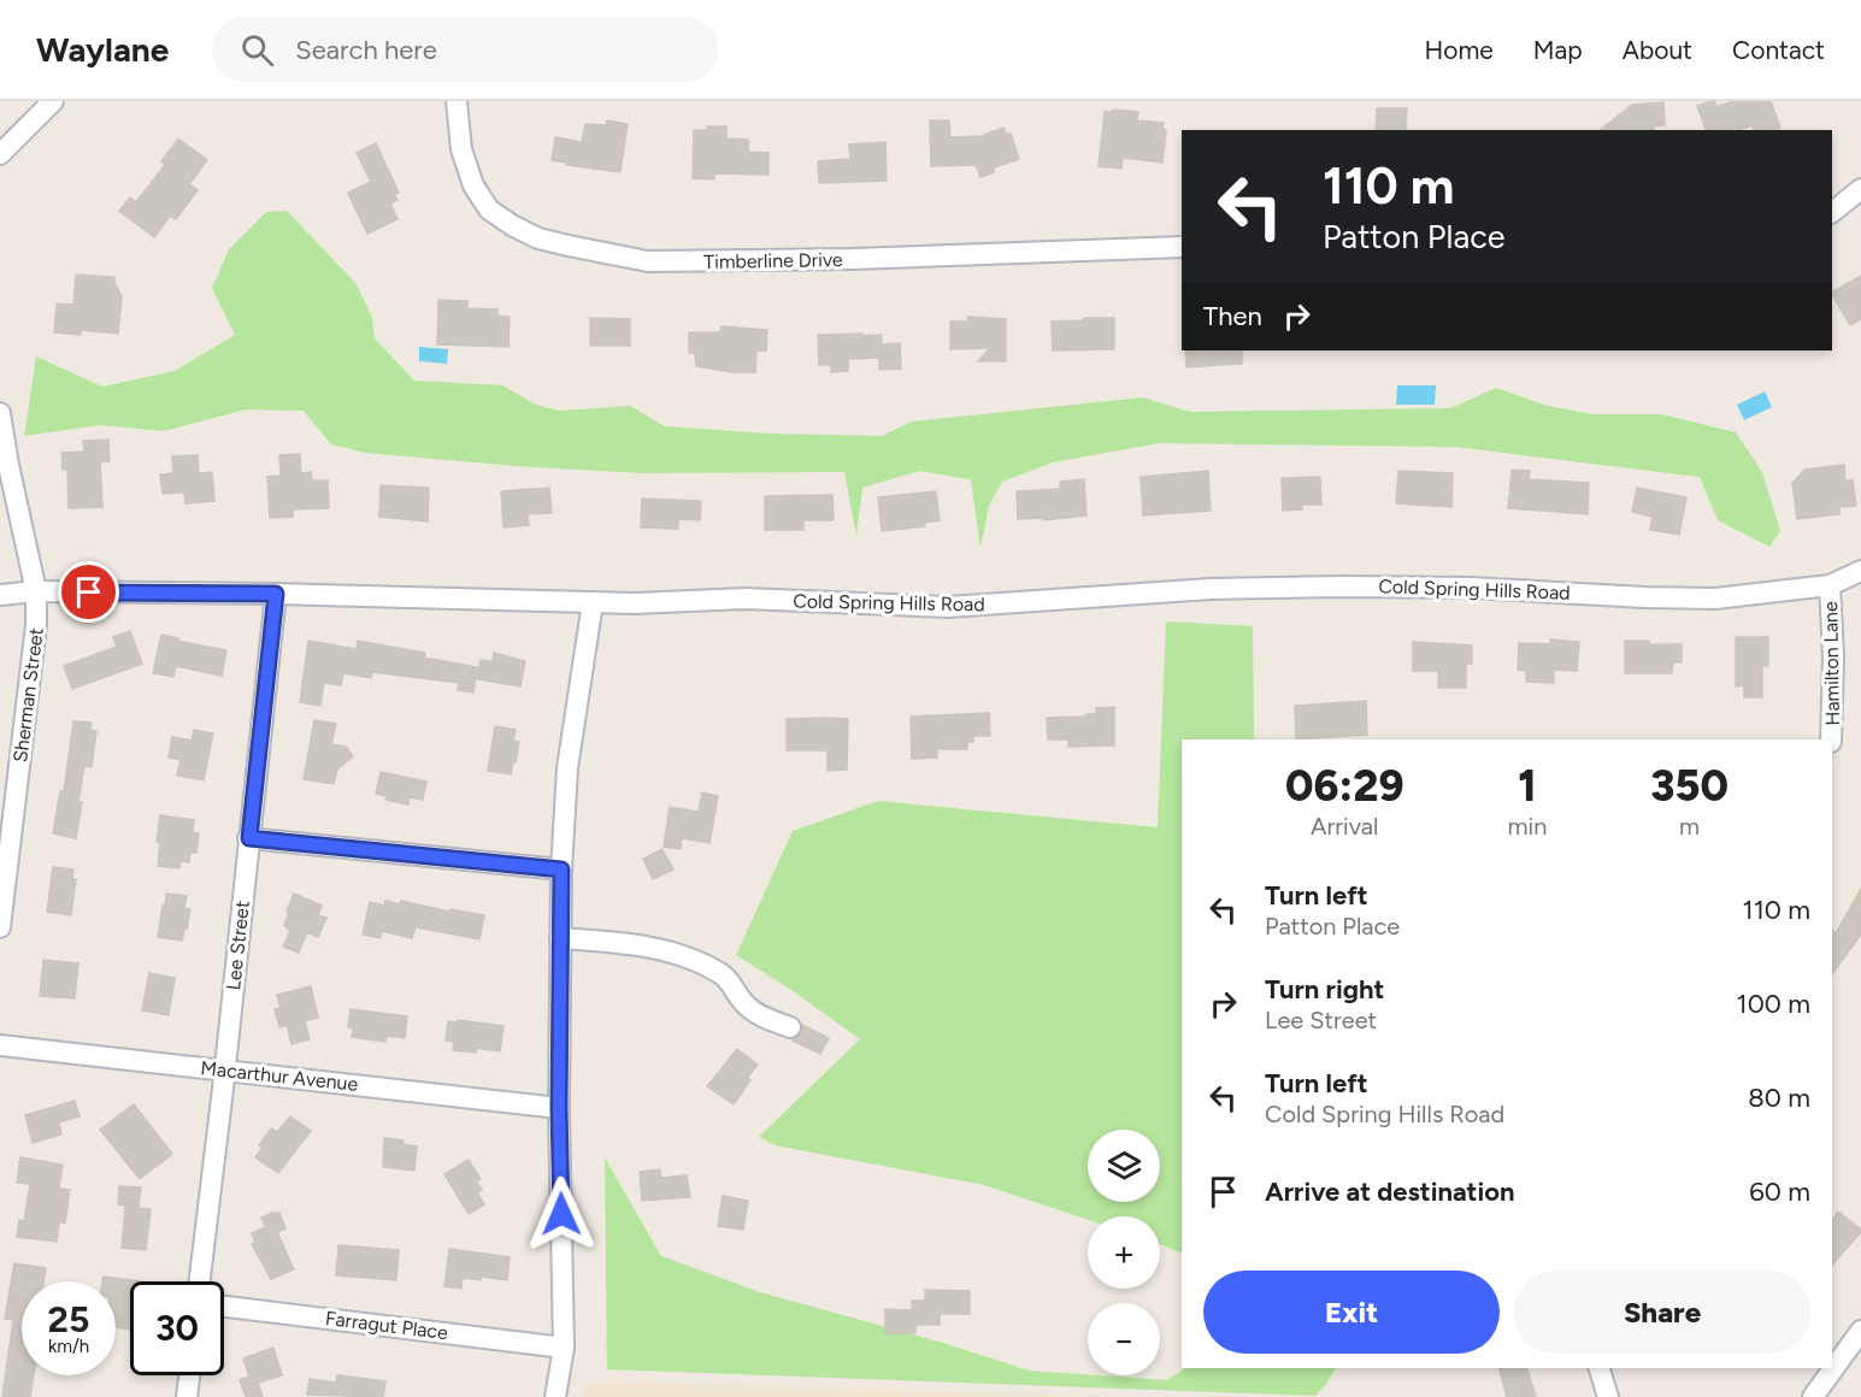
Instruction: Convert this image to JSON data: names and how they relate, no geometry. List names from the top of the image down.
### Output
{
  "streets": {
    "street": [
      "Timberline Drive",
      "Cold Spring Hills Road",
      "Hamilton Lane",
      "Sherman Street",
      "Lee Street",
      "Macarthur Avenue",
      "Farragut Place"
    ]
  },
  "crossings": [
    ["Cold Spring Hills Road", "Hamilton Lane"],
    ["Cold Spring Hills Road", "Sherman Street"],
    ["Cold Spring Hills Road", "Lee Street"],
    ["Lee Street", "Macarthur Avenue"]
  ],
  "page": {
    "header": "Waylane",
    "search": "Search here",
    "nav": [
      "Home",
      "Map",
      "About",
      "Contact"
    ],
    "turn": ["110 m", "Patton Place"],
    "then": "Then",
    "eta": [
      "06:29",
      "Arrival",
      "1",
      "min",
      "350",
      "m"
    ],
    "list": [
      {
        "name": "Turn left",
        "note": "Patton Place",
        "value": "110 m"
      },
      {
        "name": "Turn right",
        "note": "Lee Street",
        "value": "100 m"
      },
      {
        "name": "Turn left",
        "note": "Cold Spring Hills Road",
        "value": "80 m"
      },
      {
        "name": "Arrive at destination",
        "value": "60 m"
      }
    ],
    "map_buttons": ["+", "−"],
    "buttons": ["Exit", "Share"],
    "speed": "25 km/h",
    "limit": "30"
  }
}
